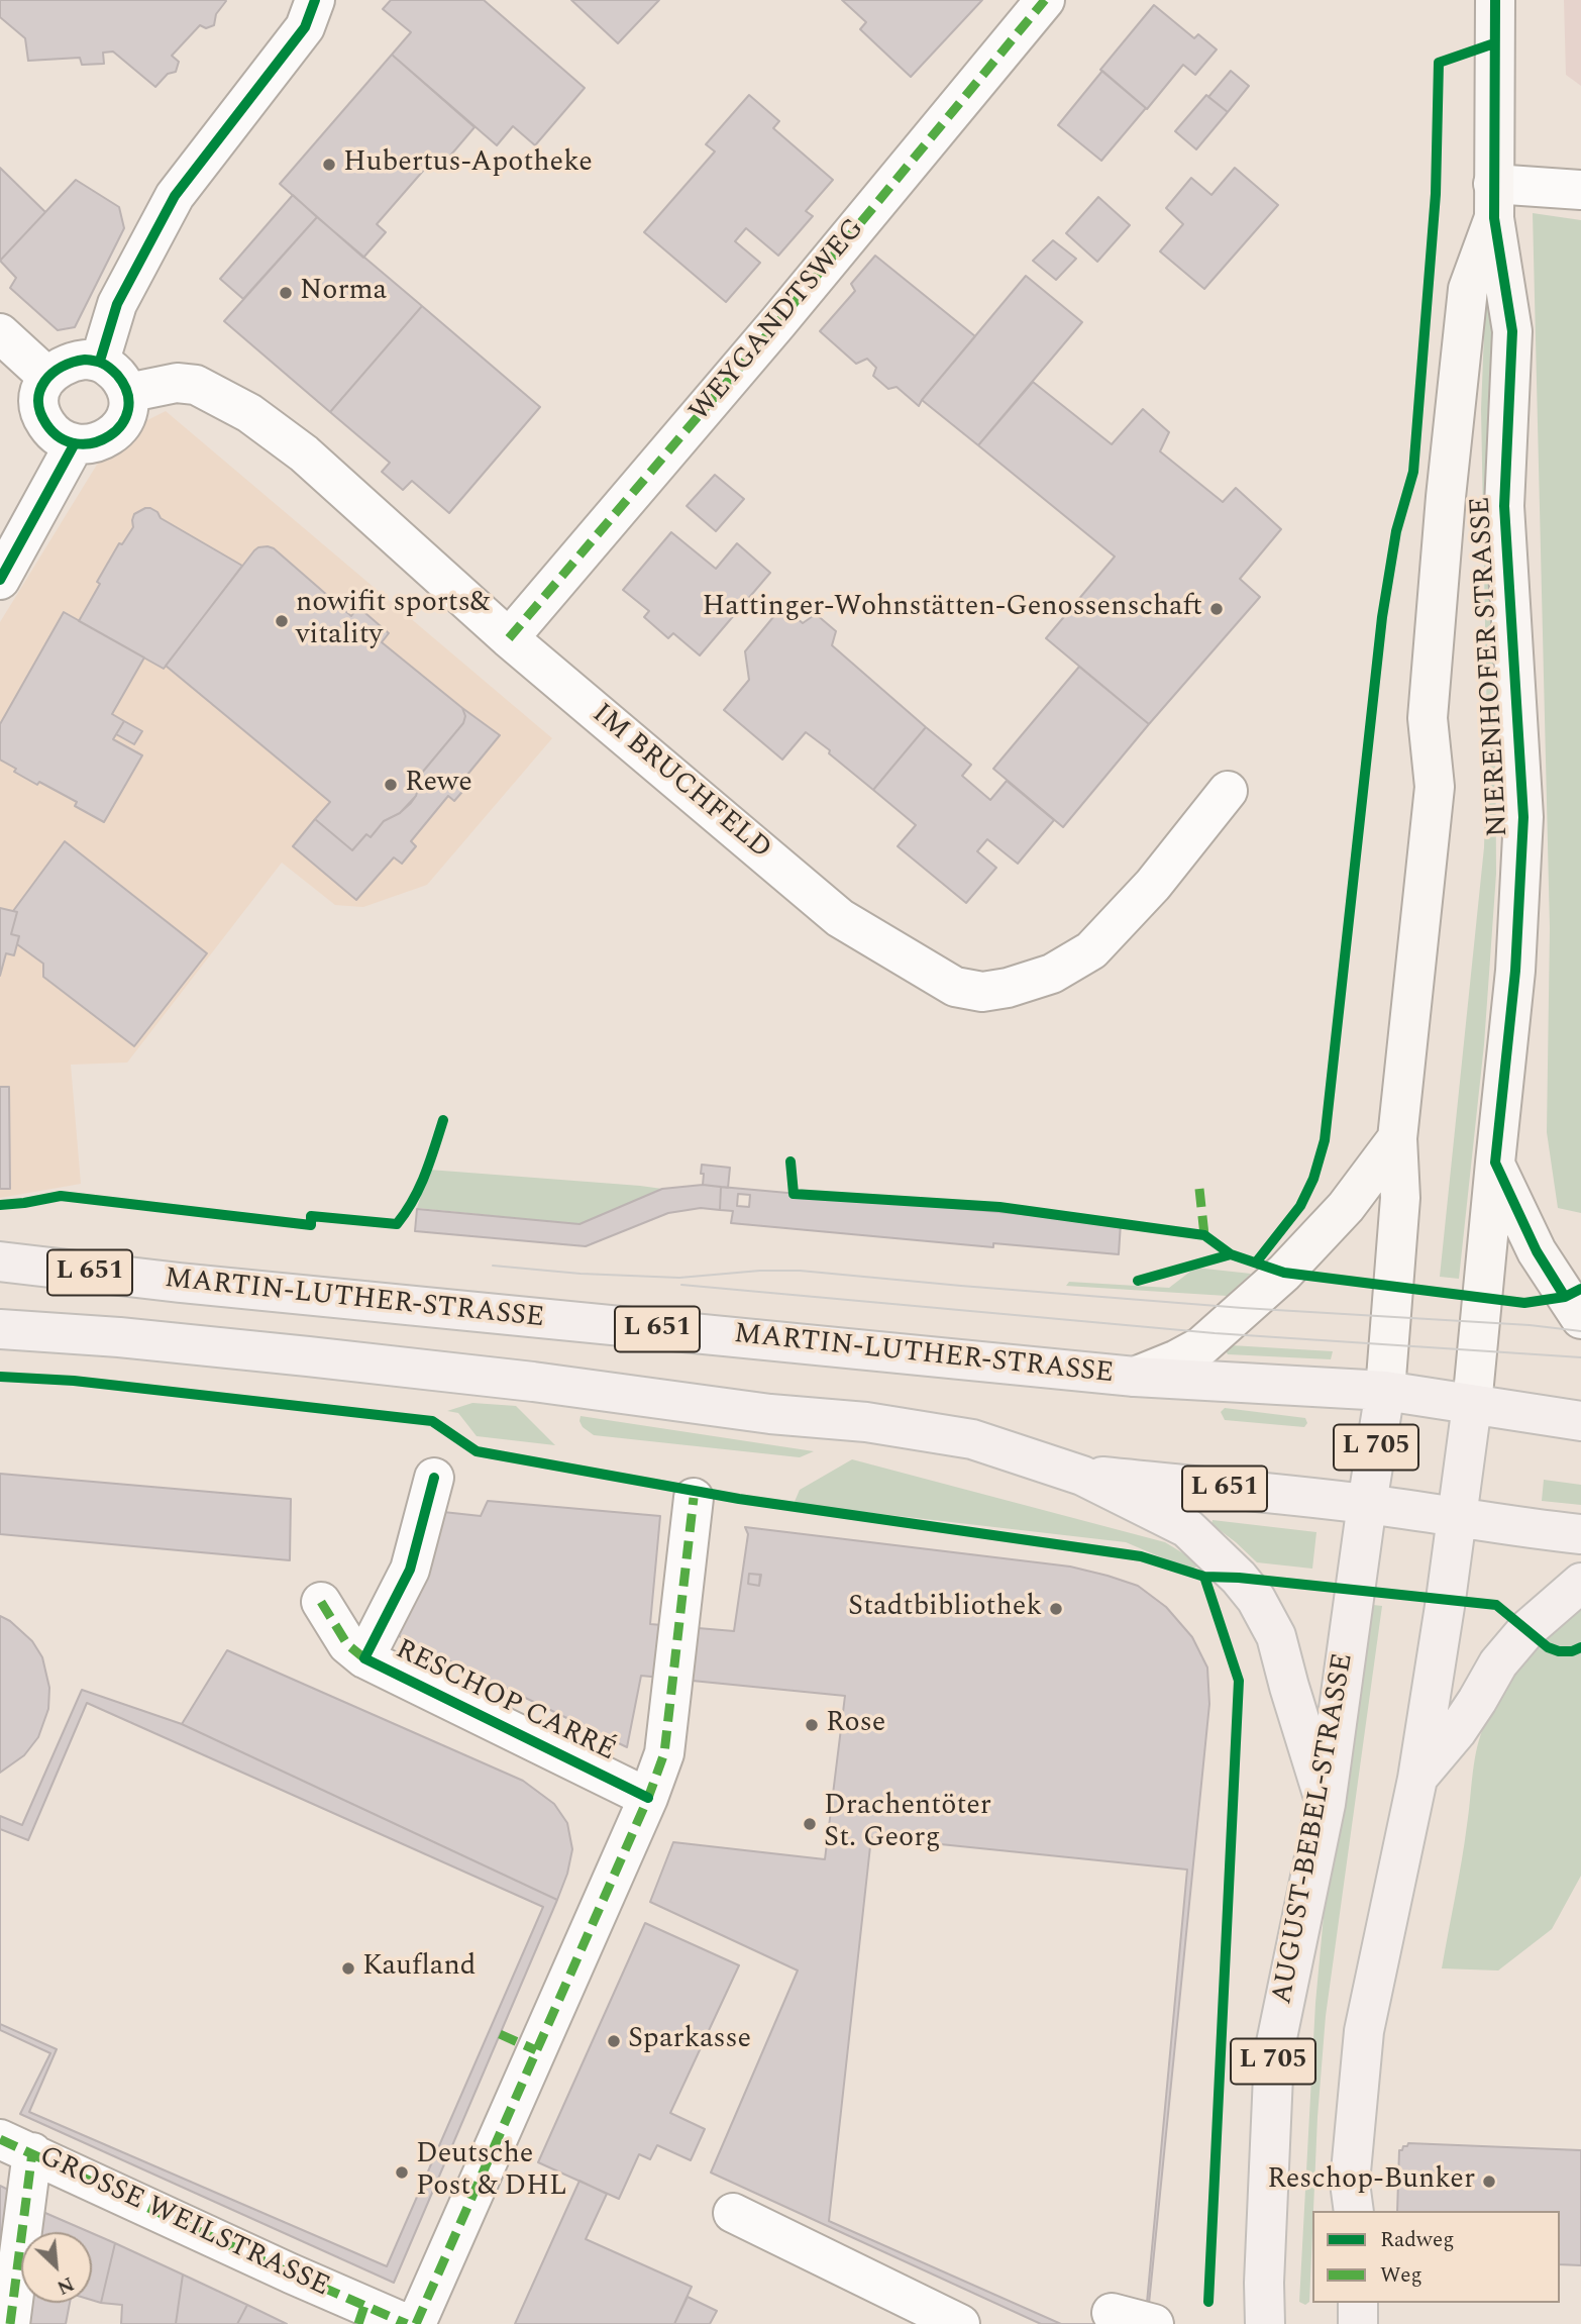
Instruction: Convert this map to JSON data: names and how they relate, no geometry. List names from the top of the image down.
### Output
{
  "streets": {
    "main road": [
      "NIERENHOFER STRASSE",
      "L 651",
      "MARTIN-LUTHER-STRASSE",
      "L 705",
      "AUGUST-BEBEL-STRASSE"
    ],
    "street": [
      "WEYGANDTSWEG",
      "IM BRUCHFELD",
      "RESCHOP CARRÉ",
      "GROSSE WEILSTRASSE"
    ]
  },
  "crossings": [
    ["WEYGANDTSWEG", "IM BRUCHFELD"],
    ["NIERENHOFER STRASSE", "L 651"],
    ["NIERENHOFER STRASSE", "MARTIN-LUTHER-STRASSE"],
    ["NIERENHOFER STRASSE", "L 705"],
    ["L 651", "MARTIN-LUTHER-STRASSE"],
    ["L 651", "L 705"],
    ["L 651", "AUGUST-BEBEL-STRASSE"],
    ["MARTIN-LUTHER-STRASSE", "L 705"],
    ["L 705", "AUGUST-BEBEL-STRASSE"]
  ],
  "places": [
    "Hubertus-Apotheke",
    "Norma",
    "Hattinger-Wohnstätten-Genossenschaft",
    "nowifit sports& vitality",
    "Rewe",
    "Stadtbibliothek",
    "Rose",
    "Drachentöter St. Georg",
    "Kaufland",
    "Sparkasse",
    "Deutsche Post & DHL",
    "Reschop-Bunker"
  ],
  "legend": ["Radweg", "Weg"],
  "north": "bottom right"
}
